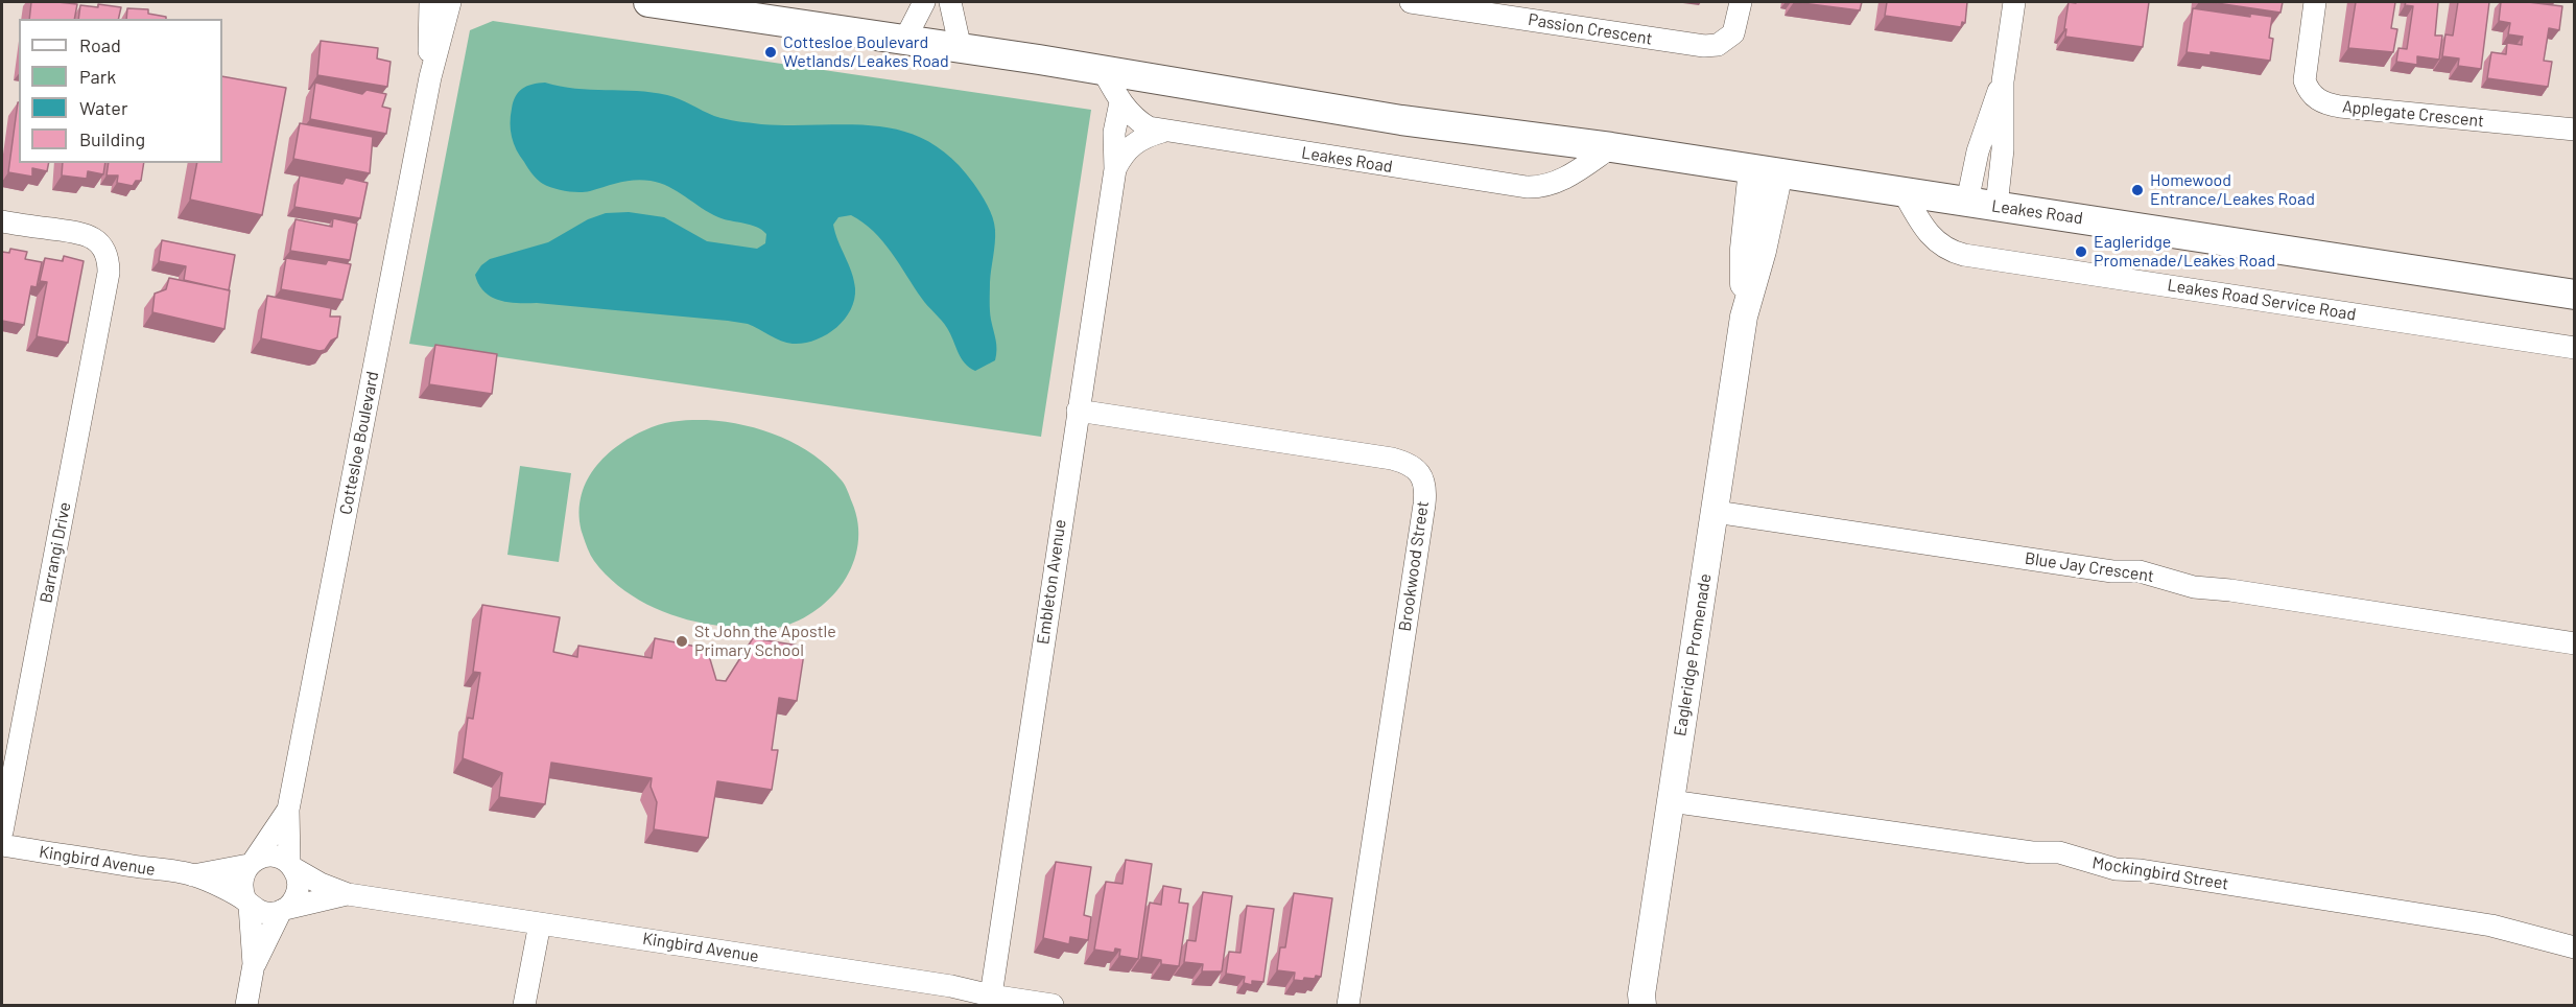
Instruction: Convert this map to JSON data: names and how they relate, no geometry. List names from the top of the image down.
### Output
{
  "streets": {
    "main road": ["Leakes Road"],
    "street": [
      "Passion Crescent",
      "Applegate Crescent",
      "Leakes Road Service Road",
      "Cottesloe Boulevard",
      "Barrangi Drive",
      "Brookwood Street",
      "Blue Jay Crescent",
      "Embleton Avenue",
      "Eagleridge Promenade",
      "Kingbird Avenue",
      "Mockingbird Street"
    ]
  },
  "crossings": [
    ["Leakes Road", "Leakes Road Service Road"],
    ["Leakes Road", "Embleton Avenue"],
    ["Leakes Road", "Eagleridge Promenade"],
    ["Cottesloe Boulevard", "Kingbird Avenue"],
    ["Brookwood Street", "Embleton Avenue"],
    ["Blue Jay Crescent", "Eagleridge Promenade"],
    ["Embleton Avenue", "Kingbird Avenue"],
    ["Eagleridge Promenade", "Mockingbird Street"]
  ],
  "places": [
    "Cottesloe Boulevard Wetlands/Leakes Road",
    "Homewood Entrance/Leakes Road",
    "Eagleridge Promenade/Leakes Road",
    "St John the Apostle Primary School"
  ],
  "legend": [
    "Road",
    "Park",
    "Water",
    "Building"
  ]
}
